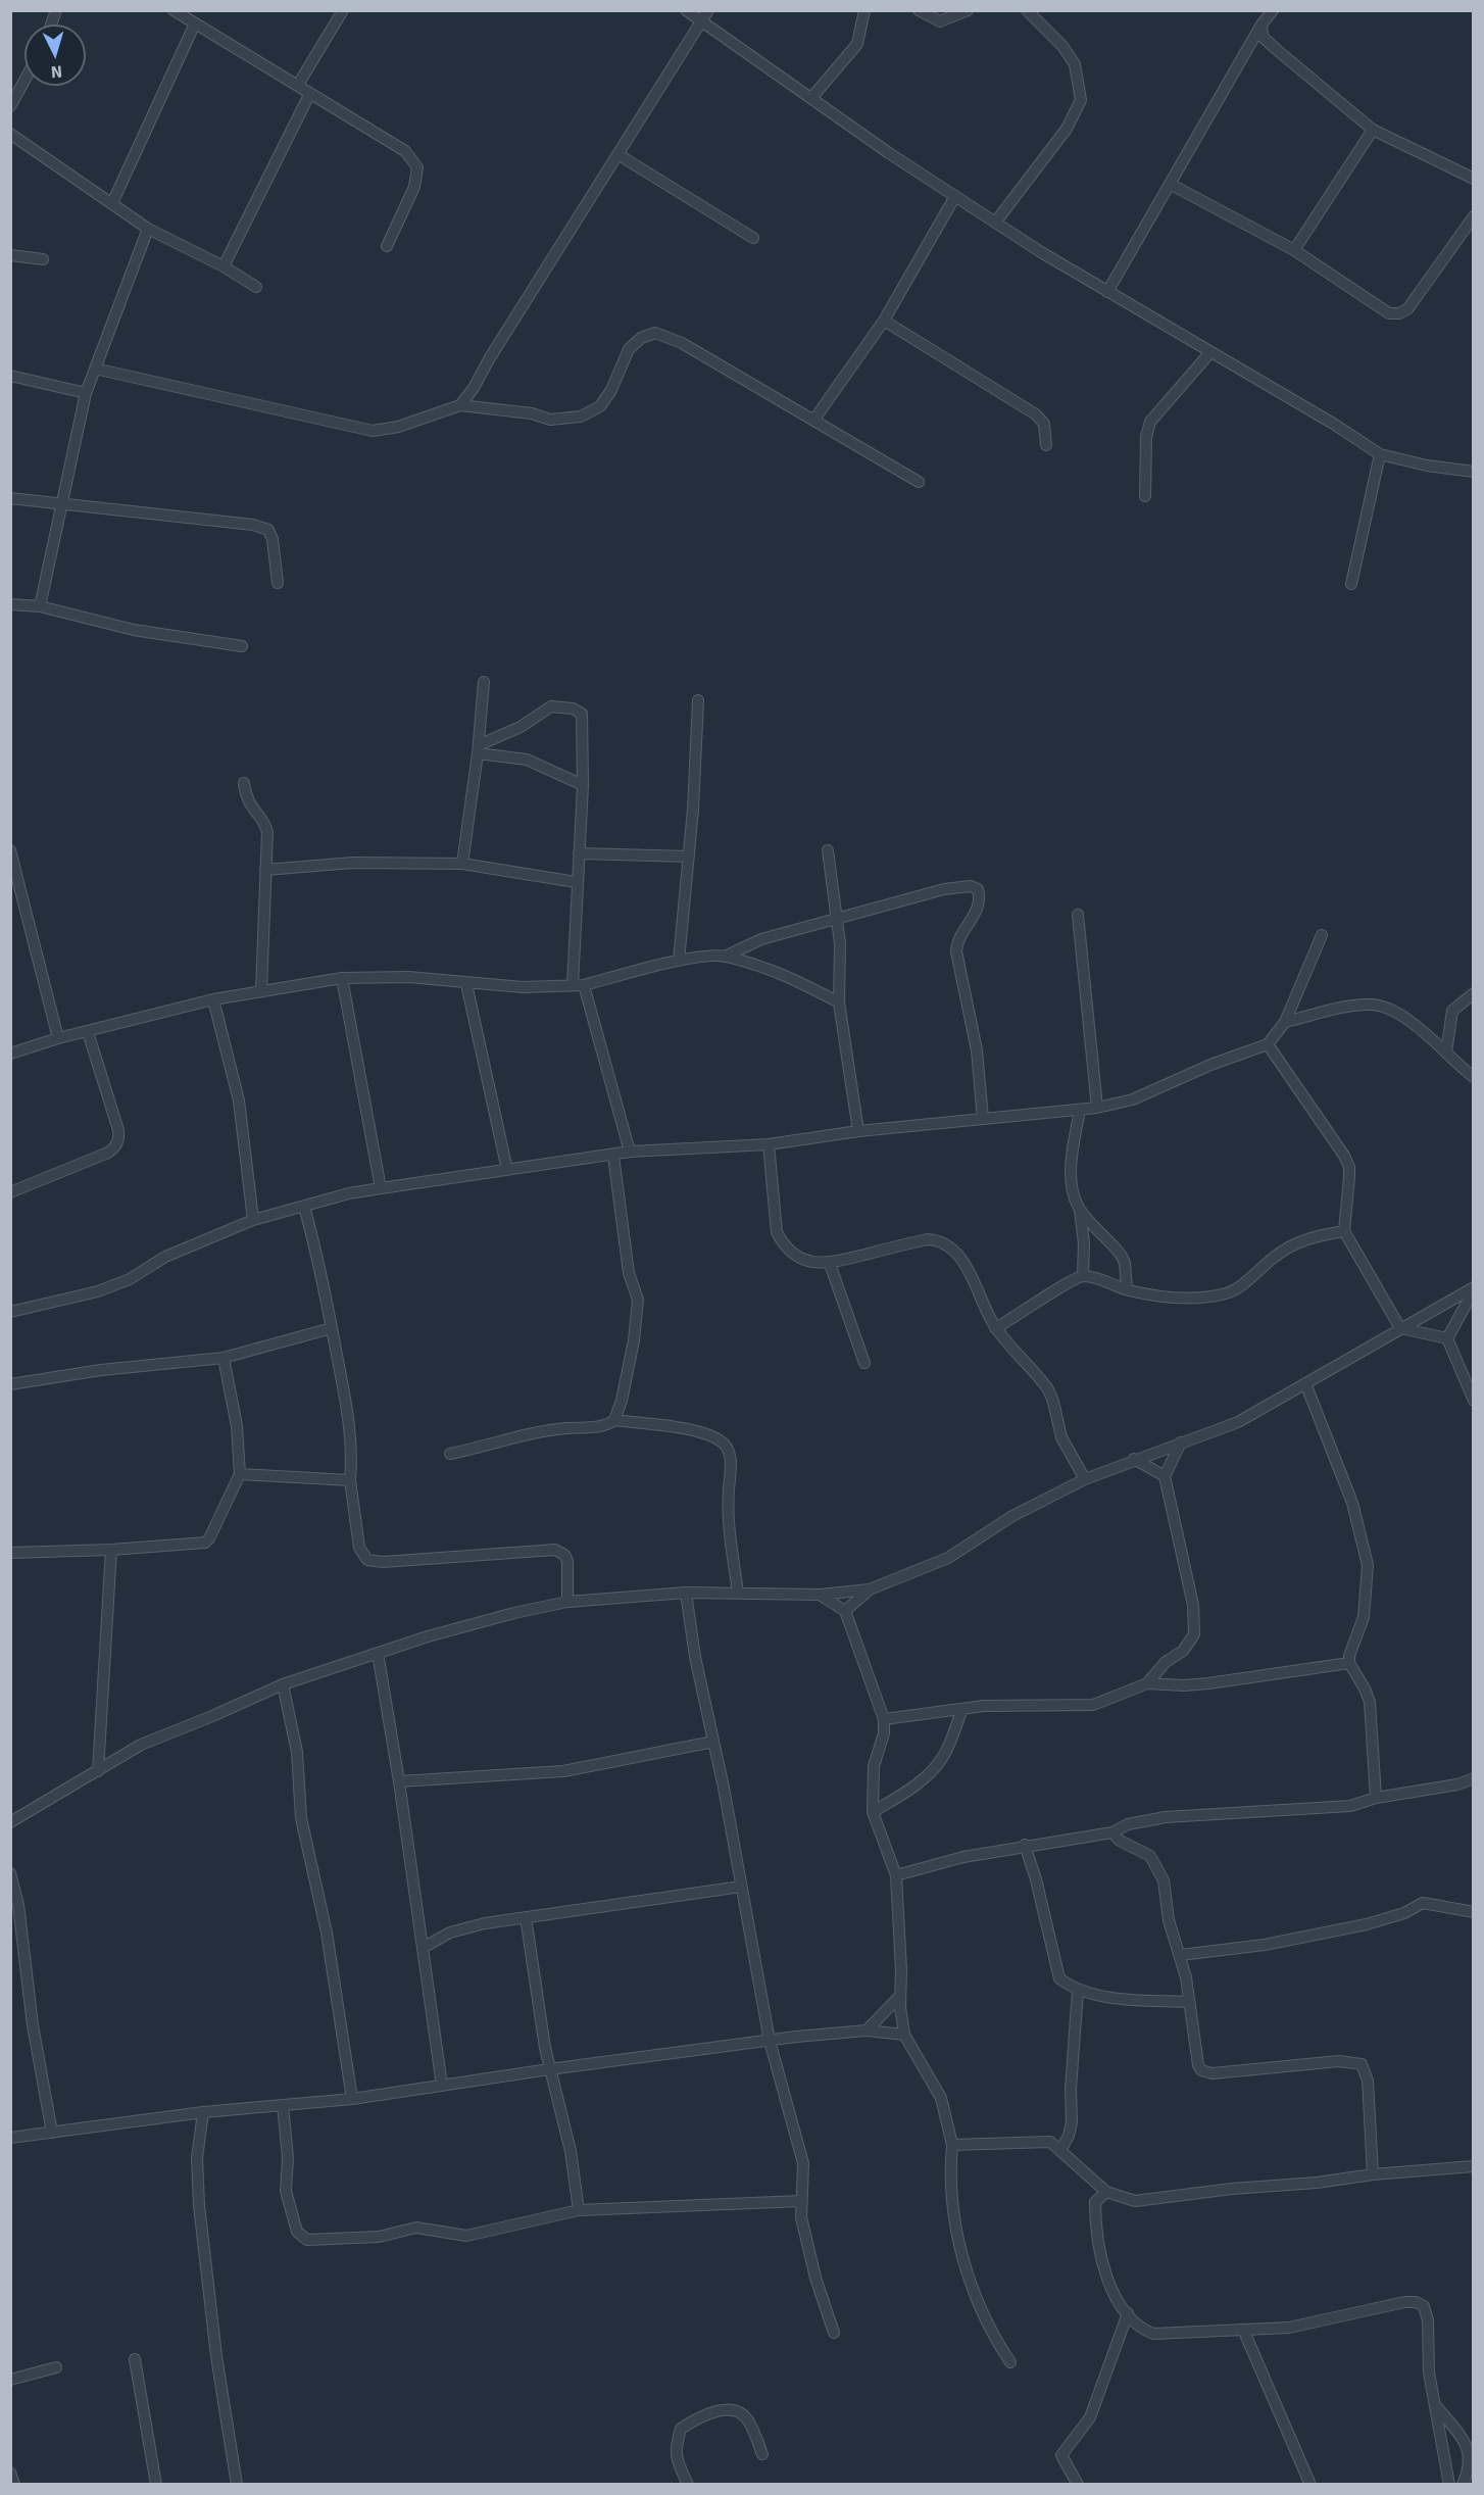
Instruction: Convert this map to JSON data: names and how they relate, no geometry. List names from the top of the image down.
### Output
{
  "north": "bottom"
}
